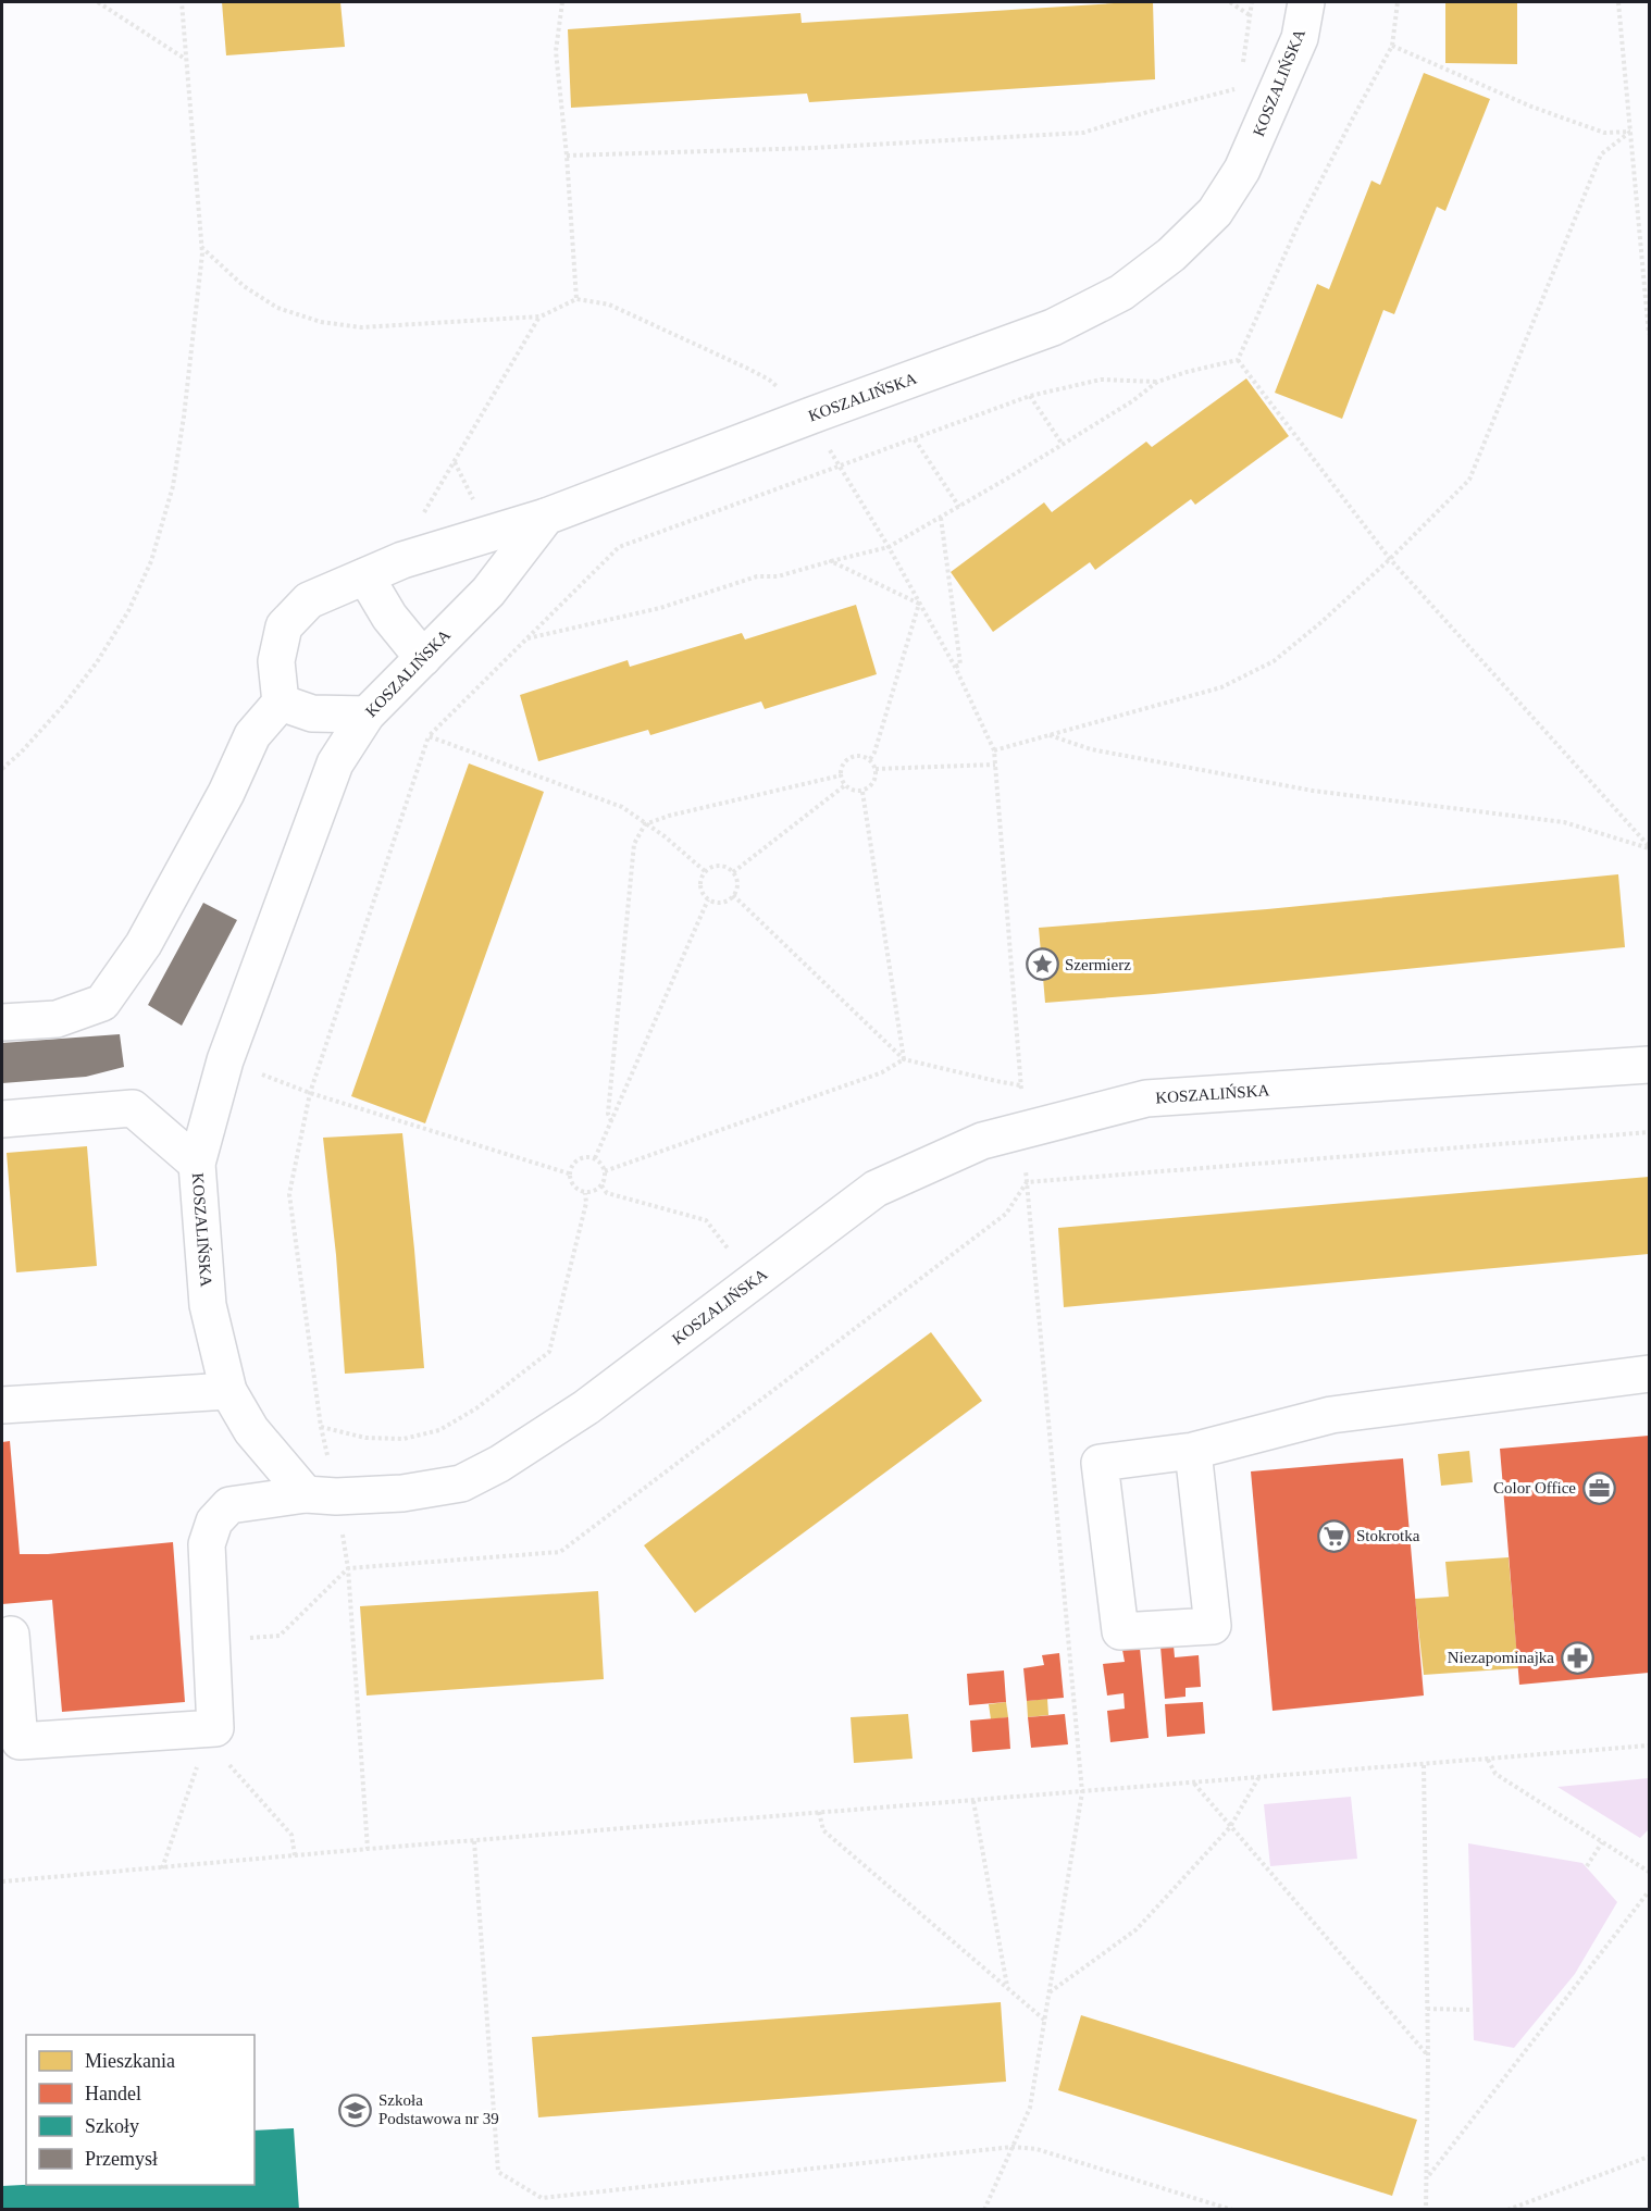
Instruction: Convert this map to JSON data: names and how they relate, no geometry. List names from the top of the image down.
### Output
{
  "streets": {
    "street": ["KOSZALIŃSKA"]
  },
  "places": {
    "place": ["Szermierz"],
    "office": ["Color Office"],
    "supermarket": ["Stokrotka"],
    "pharmacy": ["Niezapominajka"],
    "school or university": ["Szkoła Podstawowa nr 39"]
  },
  "legend": [
    "Mieszkania",
    "Handel",
    "Szkoły",
    "Przemysł"
  ]
}
